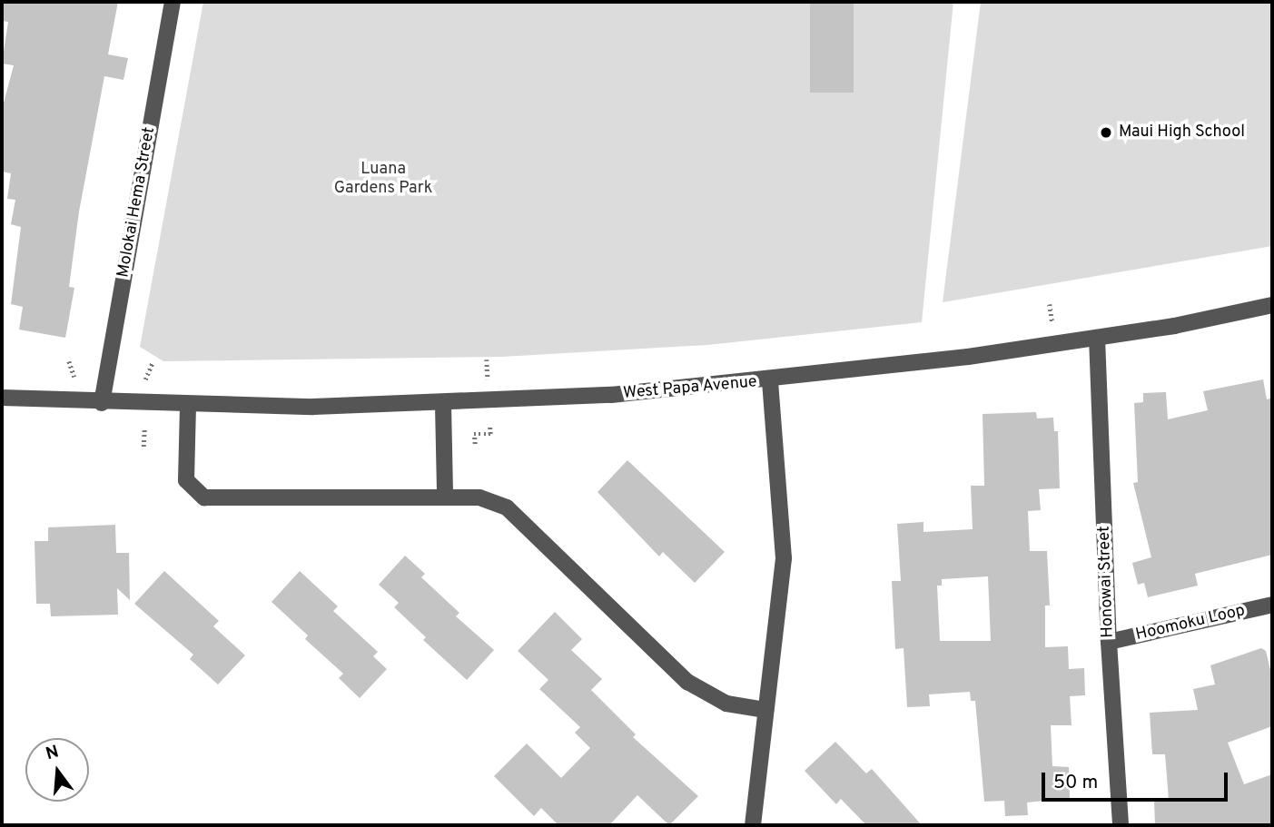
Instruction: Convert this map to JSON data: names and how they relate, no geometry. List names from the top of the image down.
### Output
{
  "streets": {
    "street": [
      "Molokai Hema Street",
      "West Papa Avenue",
      "Honowai Street",
      "Hoomoku Loop"
    ]
  },
  "crossings": [
    ["Molokai Hema Street", "West Papa Avenue"],
    ["West Papa Avenue", "Honowai Street"],
    ["Honowai Street", "Hoomoku Loop"]
  ],
  "parks": ["Luana Gardens Park"],
  "places": ["Maui High School"],
  "scale_bar": "50 m",
  "north": "top"
}
